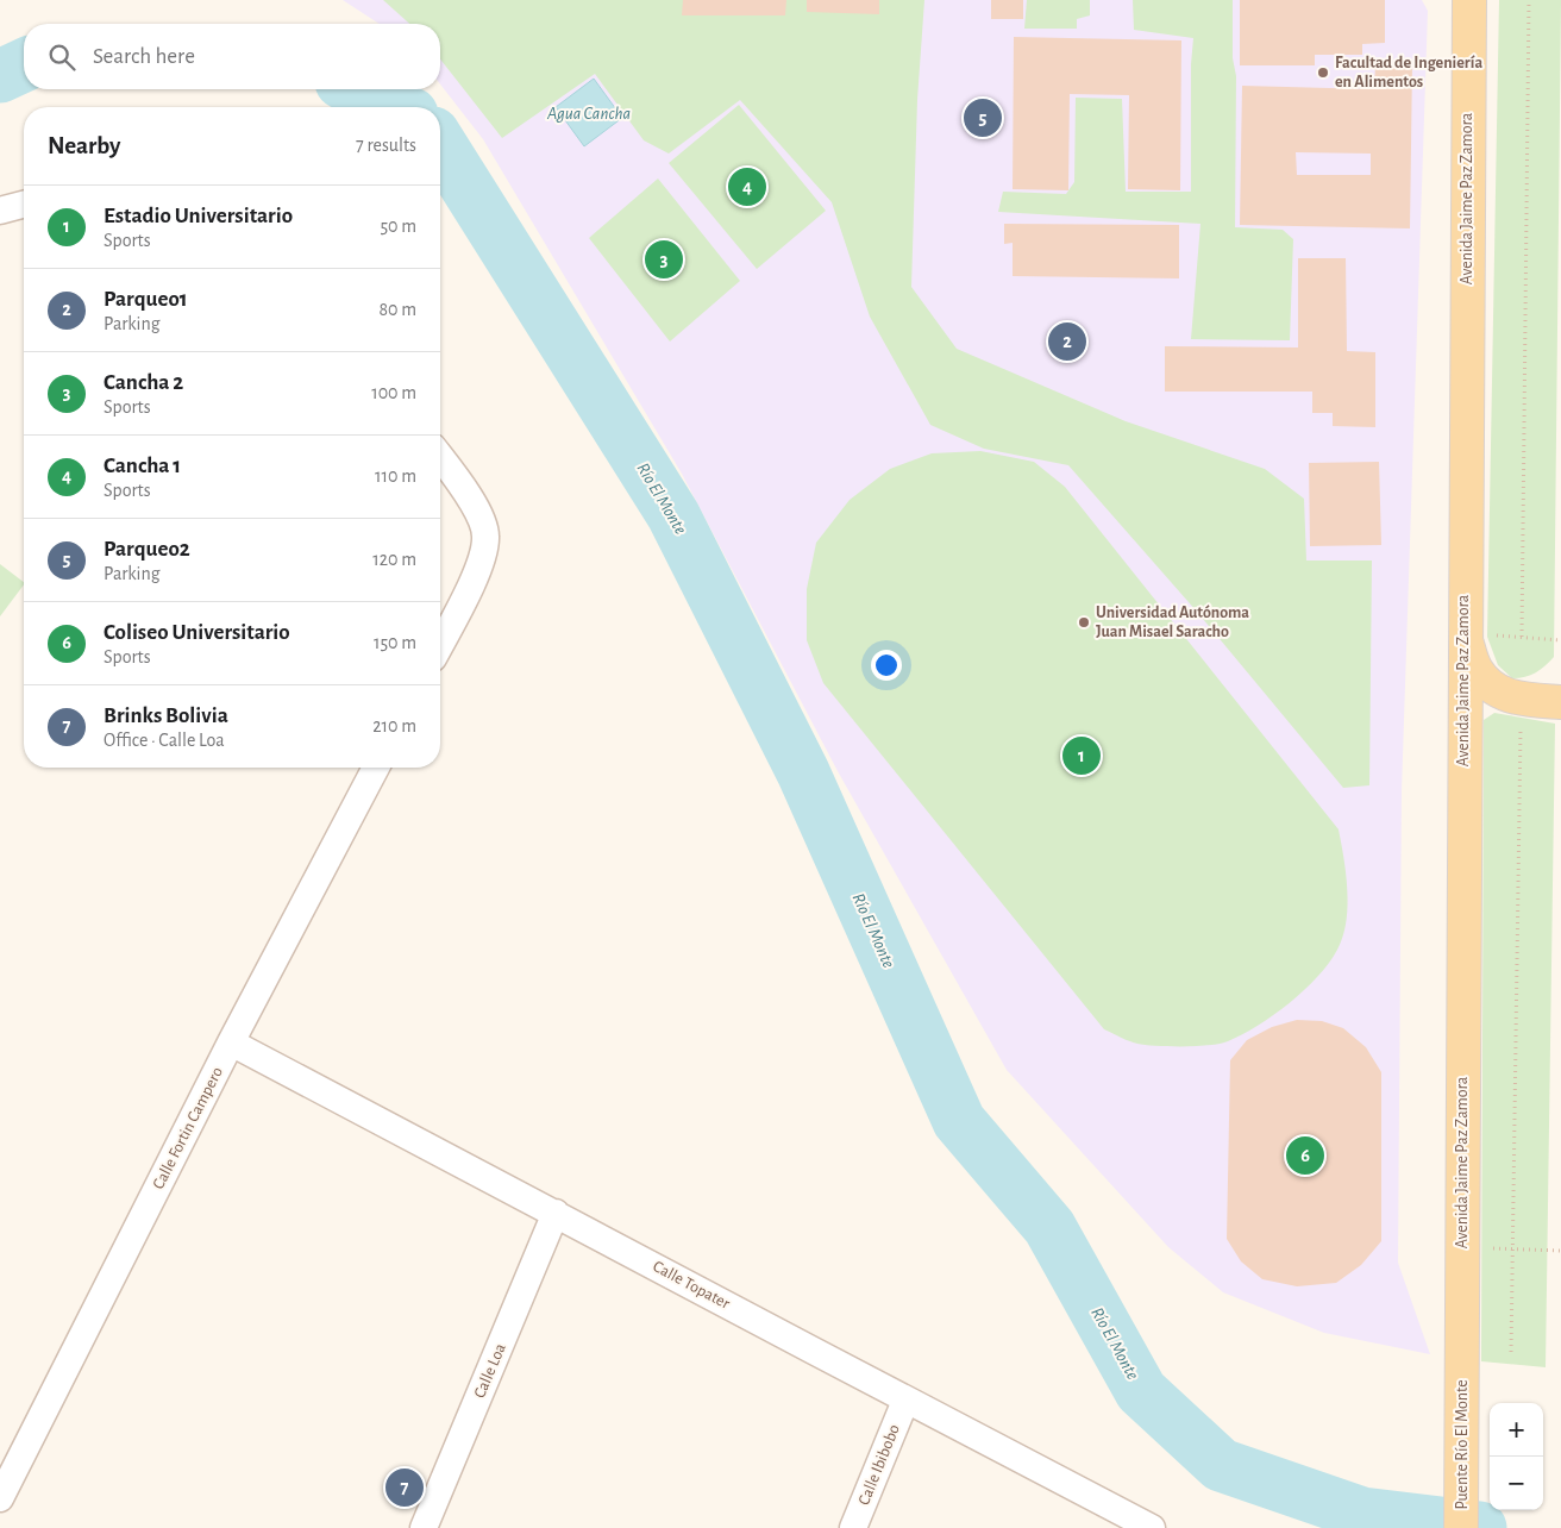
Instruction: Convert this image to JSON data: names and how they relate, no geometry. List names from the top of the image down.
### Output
{
  "streets": {
    "main road": ["Avenida Jaime Paz Zamora", "Puente Río El Monte"],
    "street": [
      "Calle Fortin Campero",
      "Calle Topater",
      "Calle Loa",
      "Calle Ibibobo"
    ]
  },
  "crossings": [
    ["Avenida Jaime Paz Zamora", "Puente Río El Monte"],
    ["Calle Fortin Campero", "Calle Topater"],
    ["Calle Topater", "Calle Loa"],
    ["Calle Topater", "Calle Ibibobo"]
  ],
  "water": ["Agua Cancha", "Río El Monte"],
  "places": ["Facultad de Ingeniería en Alimentos", "Universidad Autónoma Juan Misael Saracho"],
  "page": {
    "search": "Search here",
    "pins": [
      "5",
      "4",
      "3",
      "2",
      "1",
      "6",
      "7"
    ],
    "heading": ["Nearby", "7 results"],
    "list": [
      {
        "mark": "1",
        "name": "Estadio Universitario",
        "note": "Sports",
        "value": "50 m"
      },
      {
        "mark": "2",
        "name": "Parqueo1",
        "note": "Parking",
        "value": "80 m"
      },
      {
        "mark": "3",
        "name": "Cancha 2",
        "note": "Sports",
        "value": "100 m"
      },
      {
        "mark": "4",
        "name": "Cancha 1",
        "note": "Sports",
        "value": "110 m"
      },
      {
        "mark": "5",
        "name": "Parqueo2",
        "note": "Parking",
        "value": "120 m"
      },
      {
        "mark": "6",
        "name": "Coliseo Universitario",
        "note": "Sports",
        "value": "150 m"
      },
      {
        "mark": "7",
        "name": "Brinks Bolivia",
        "note": "Office · Calle Loa",
        "value": "210 m"
      }
    ],
    "map_buttons": ["+", "−"]
  }
}
